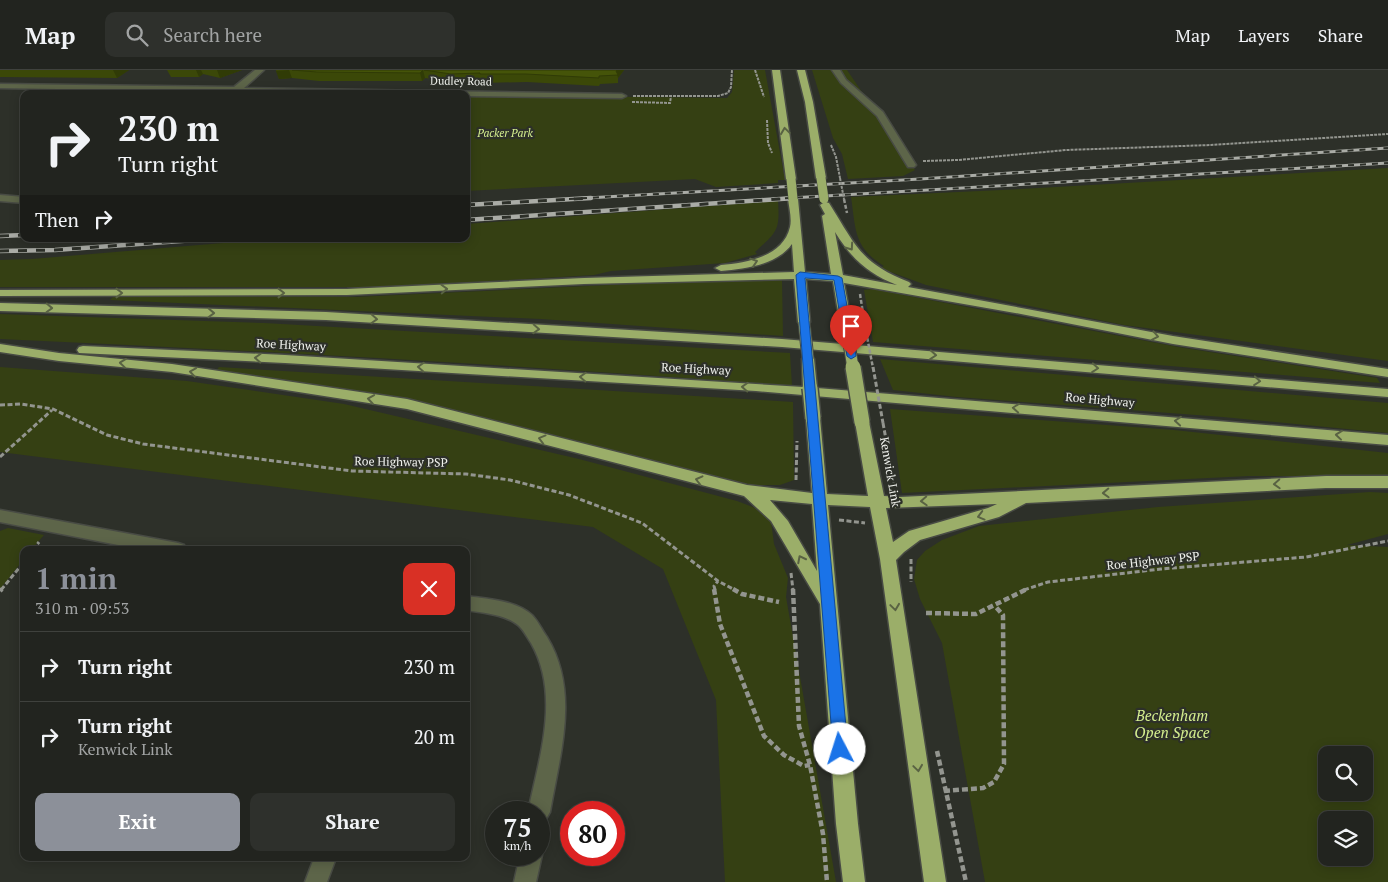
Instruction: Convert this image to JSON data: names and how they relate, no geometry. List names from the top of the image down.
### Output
{
  "streets": {
    "highway": ["Roe Highway", "Kenwick Link"],
    "street": ["Dudley Road"],
    "path": ["Roe Highway PSP"]
  },
  "parks": ["Packer Park", "Beckenham Open Space"],
  "page": {
    "header": "Map",
    "search": "Search here",
    "nav": ["Map", "Layers", "Share"],
    "turn": ["230 m", "Turn right"],
    "then": "Then",
    "heading": ["1 min", "310 m · 09:53"],
    "list": [
      {
        "name": "Turn right",
        "value": "230 m"
      },
      {
        "name": "Turn right",
        "note": "Kenwick Link",
        "value": "20 m"
      }
    ],
    "buttons": ["Exit", "Share"],
    "speed": "75 km/h",
    "limit": "80"
  }
}
